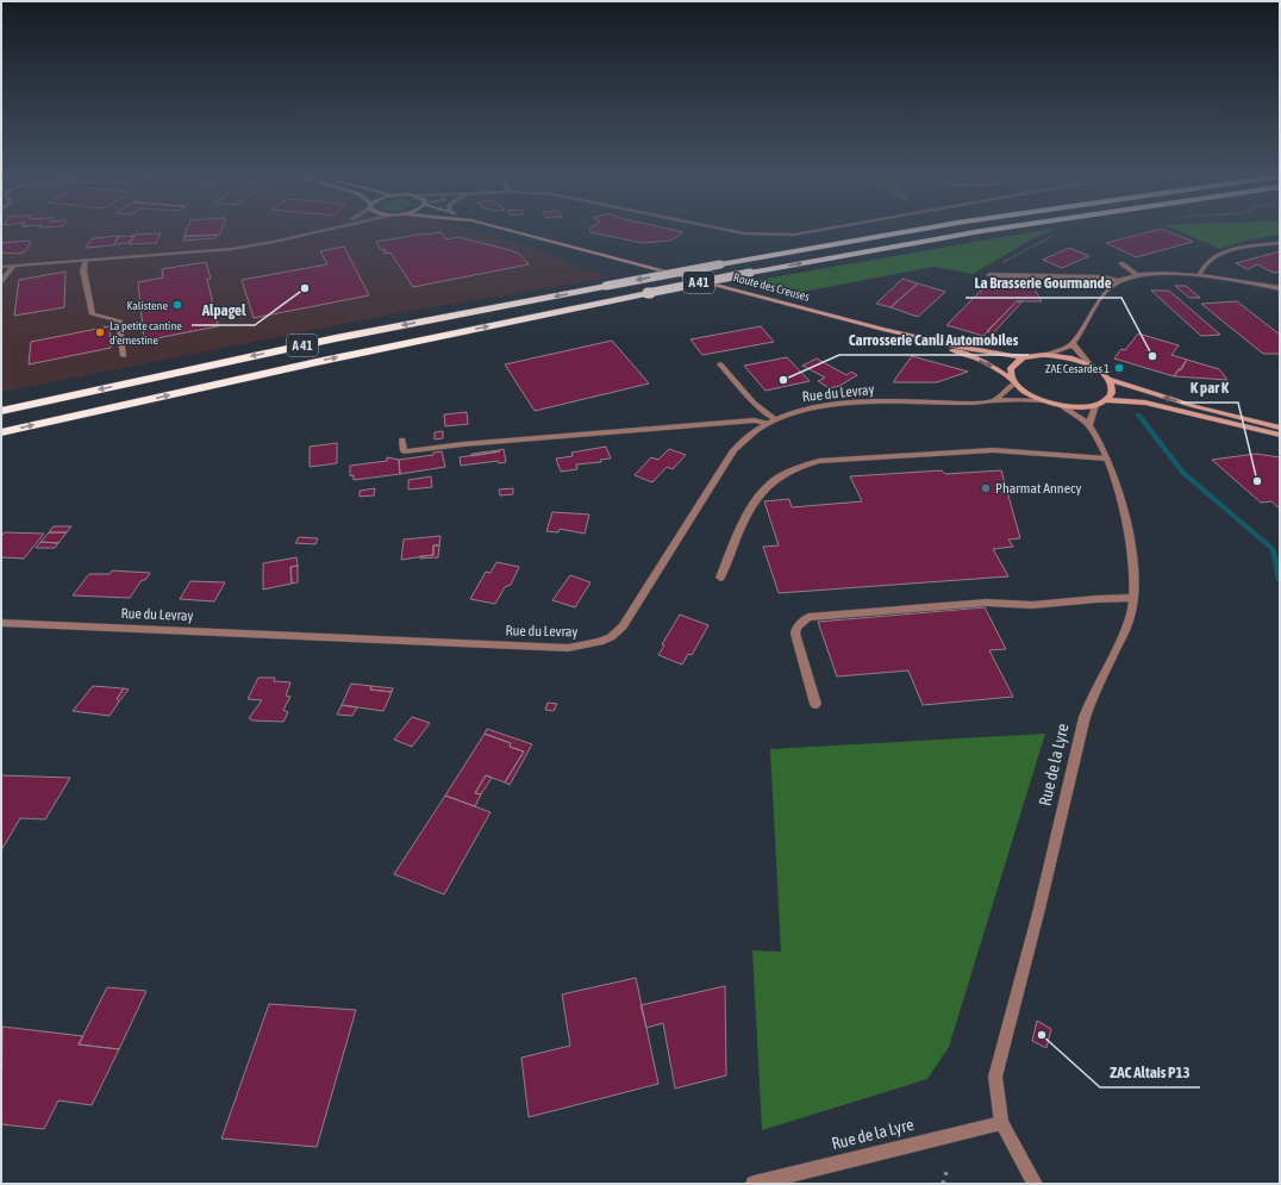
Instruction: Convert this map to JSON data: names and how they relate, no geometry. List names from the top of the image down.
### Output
{
  "streets": {
    "highway": ["A 41"],
    "main road": ["Route des Creuses"],
    "street": ["Rue du Levray", "Rue de la Lyre"]
  },
  "crossings": [
    ["Route des Creuses", "Rue du Levray"],
    ["Route des Creuses", "Rue de la Lyre"]
  ],
  "places": [
    "Alpagel",
    "Kalistene",
    "La petite cantine d'ernestine",
    "La Brasserie Gourmande",
    "ZAE Cesardes 1",
    "Carrosserie Canli Automobiles",
    "K par K",
    "Pharmat Annecy",
    "ZAC Altais P13"
  ]
}
